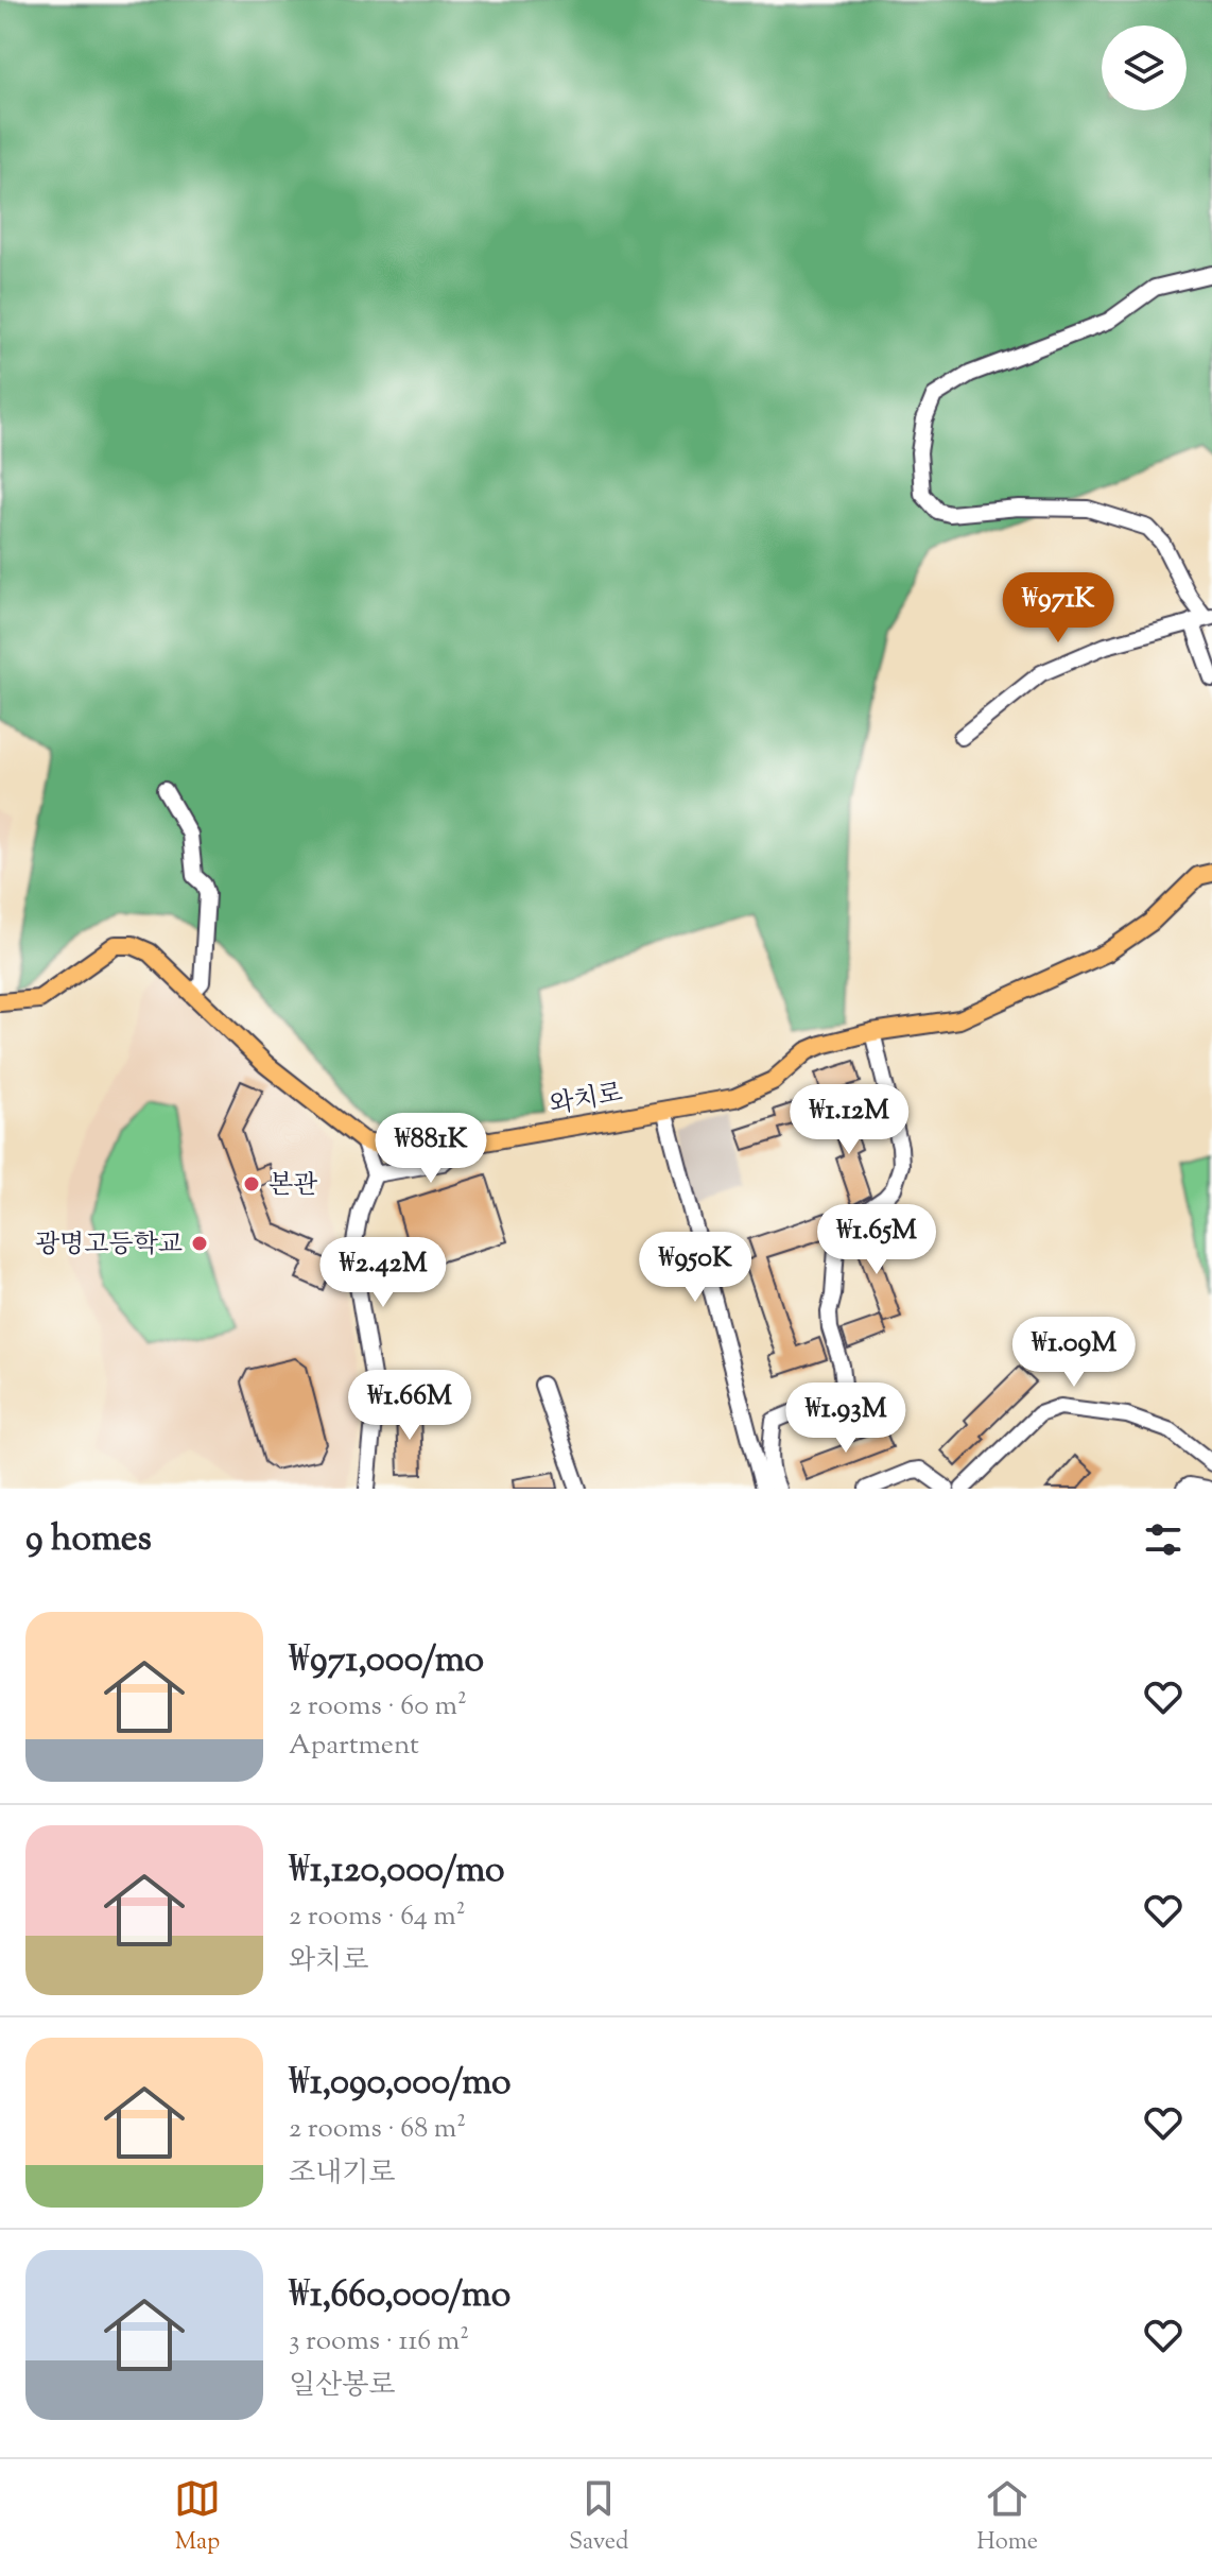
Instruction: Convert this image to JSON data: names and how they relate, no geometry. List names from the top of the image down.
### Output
{
  "streets": {
    "main road": ["와치로"]
  },
  "places": ["본관", "광명고등학교"],
  "page": {
    "price": [
      "₩971K",
      "₩1.12M",
      "₩881K",
      "₩1.65M",
      "₩950K",
      "₩2.42M",
      "₩1.09M",
      "₩1.66M",
      "₩1.93M"
    ],
    "heading": "9 homes",
    "list": [
      {
        "name": "₩971,000/mo",
        "note": "2 rooms · 60 m² · Apartment"
      },
      {
        "name": "₩1,120,000/mo",
        "note": "2 rooms · 64 m² · 와치로"
      },
      {
        "name": "₩1,090,000/mo",
        "note": "2 rooms · 68 m² · 조내기로"
      },
      {
        "name": "₩1,660,000/mo",
        "note": "3 rooms · 116 m² · 일산봉로"
      }
    ],
    "tabs": ["Map", "Saved", "Home"]
  }
}
